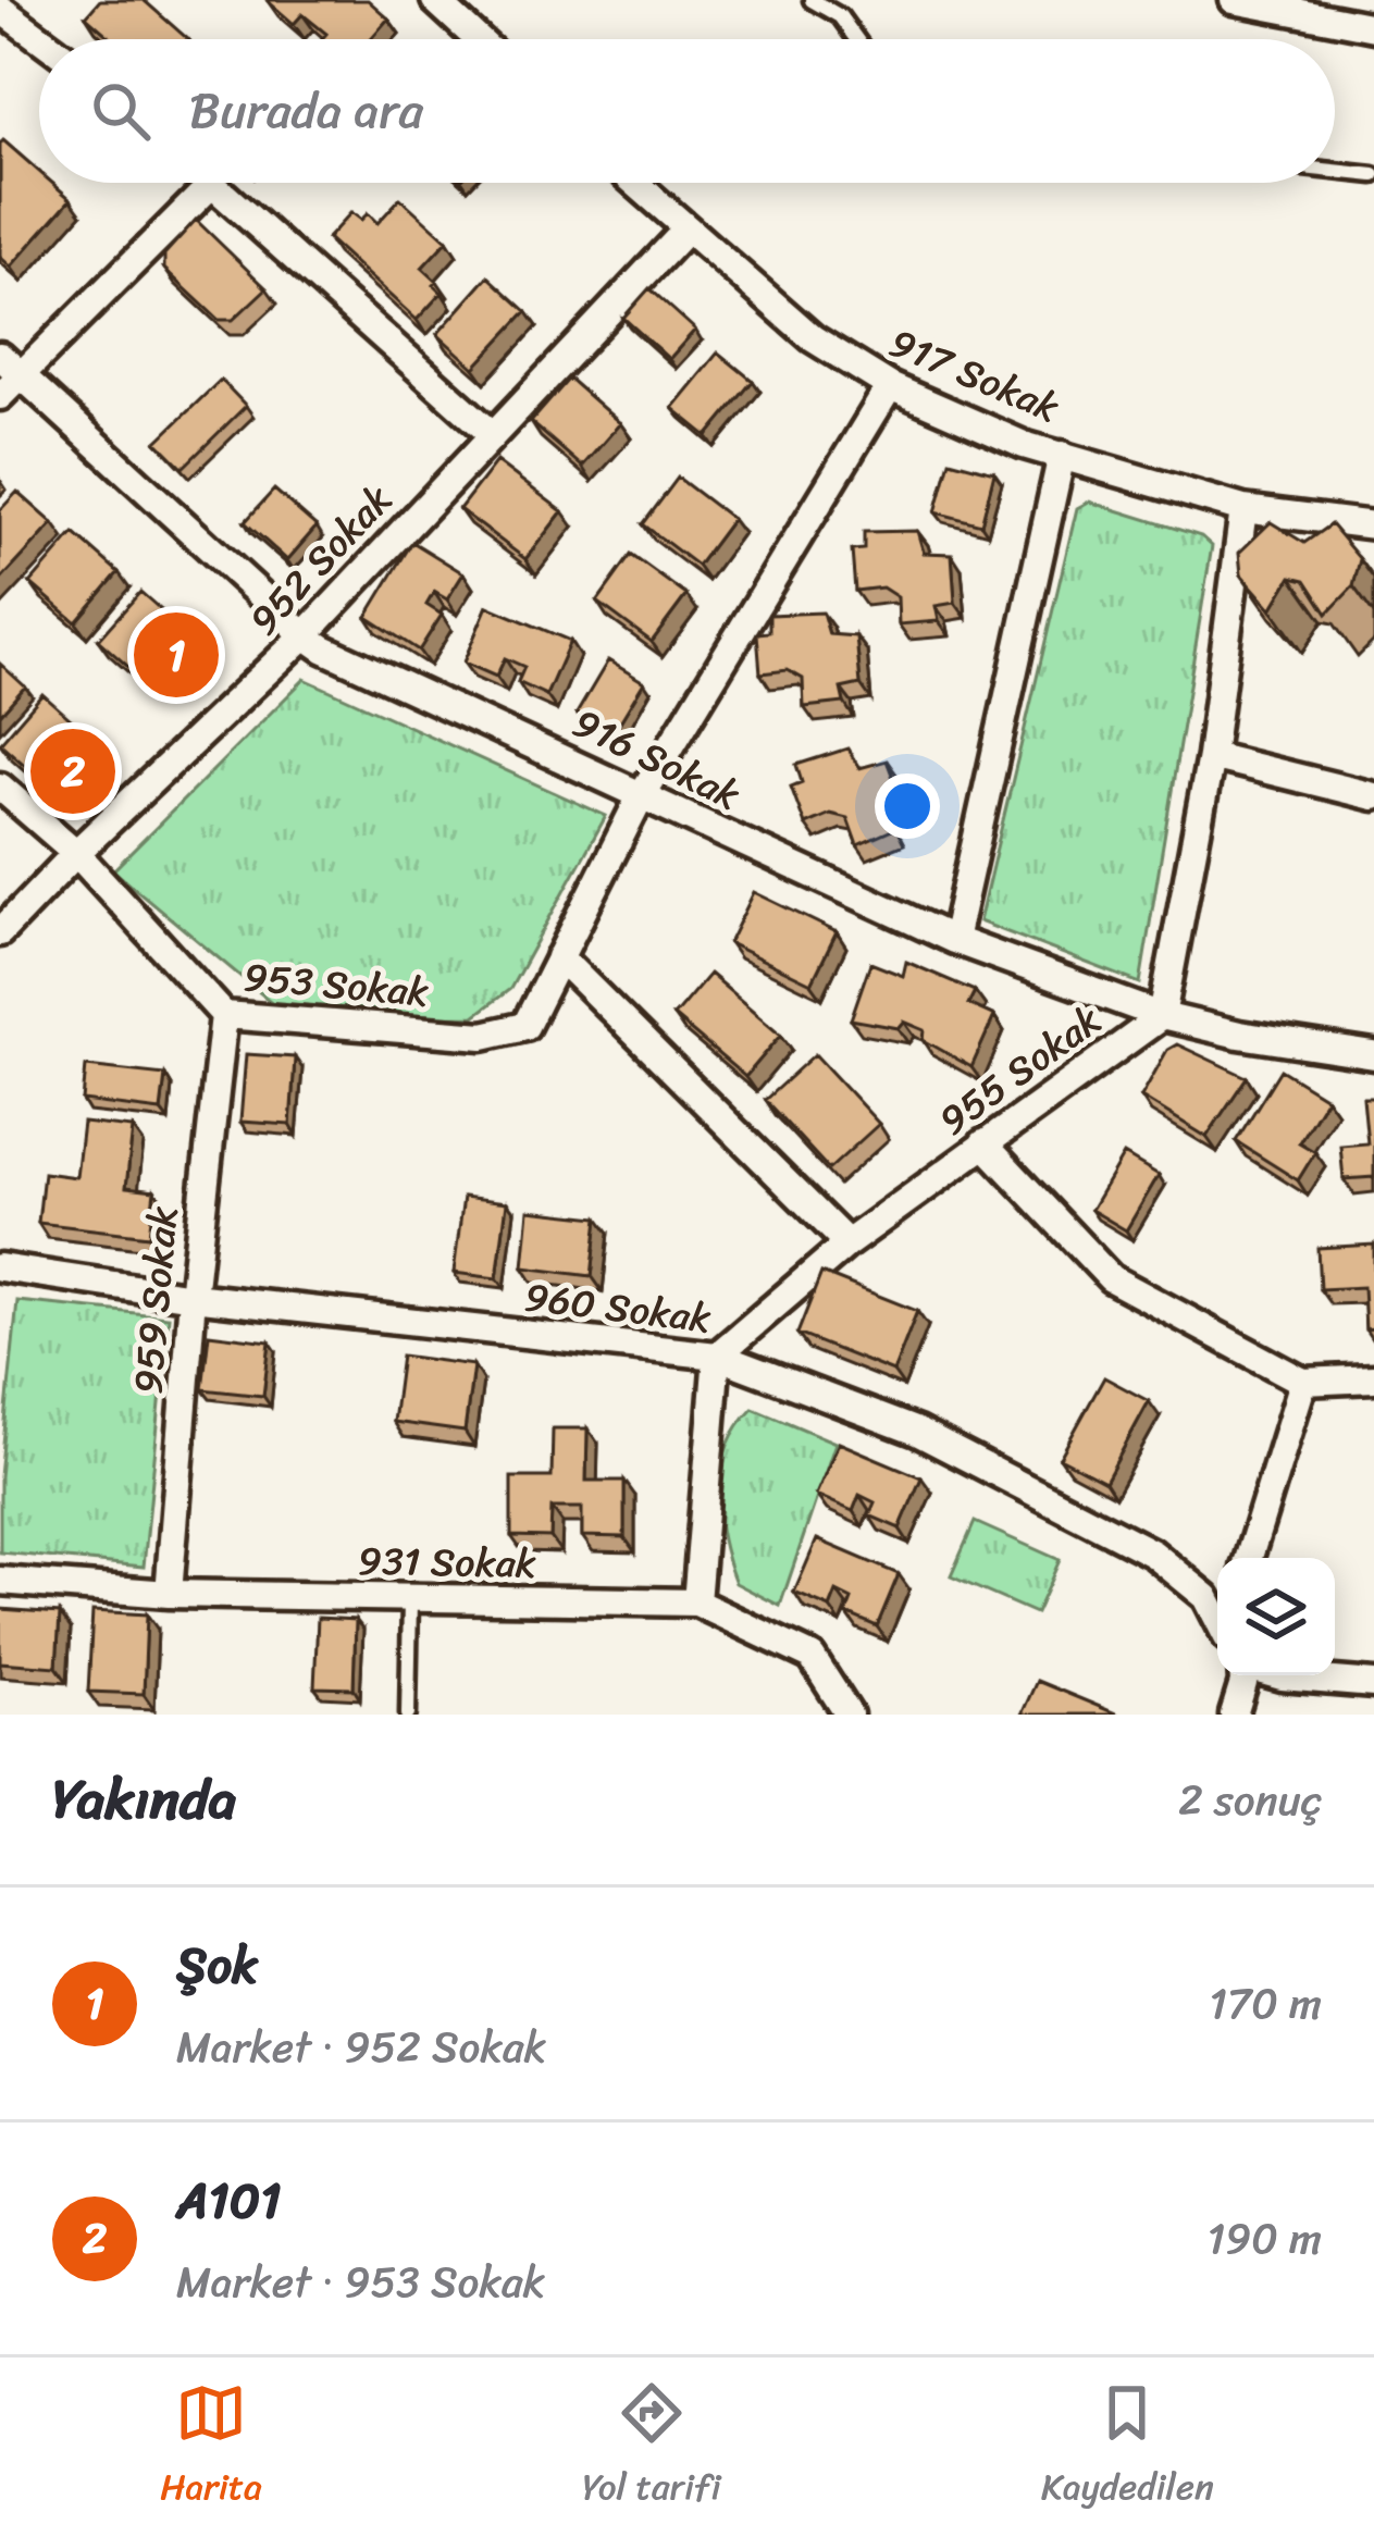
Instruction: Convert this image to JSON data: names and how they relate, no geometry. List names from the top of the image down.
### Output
{
  "streets": {
    "street": [
      "917 Sokak",
      "952 Sokak",
      "916 Sokak",
      "953 Sokak",
      "955 Sokak",
      "959 Sokak",
      "960 Sokak",
      "931 Sokak"
    ]
  },
  "crossings": [
    ["917 Sokak", "952 Sokak"],
    ["917 Sokak", "955 Sokak"],
    ["952 Sokak", "916 Sokak"],
    ["952 Sokak", "953 Sokak"],
    ["916 Sokak", "955 Sokak"],
    ["953 Sokak", "959 Sokak"],
    ["955 Sokak", "960 Sokak"],
    ["959 Sokak", "960 Sokak"],
    ["959 Sokak", "931 Sokak"]
  ],
  "page": {
    "search": "Burada ara",
    "pins": ["1", "2"],
    "heading": ["Yakında", "2 sonuç"],
    "list": [
      {
        "mark": "1",
        "name": "Şok",
        "note": "Market · 952 Sokak",
        "value": "170 m"
      },
      {
        "mark": "2",
        "name": "A101",
        "note": "Market · 953 Sokak",
        "value": "190 m"
      }
    ],
    "nav": ["Harita", "Yol tarifi", "Kaydedilen"]
  }
}
